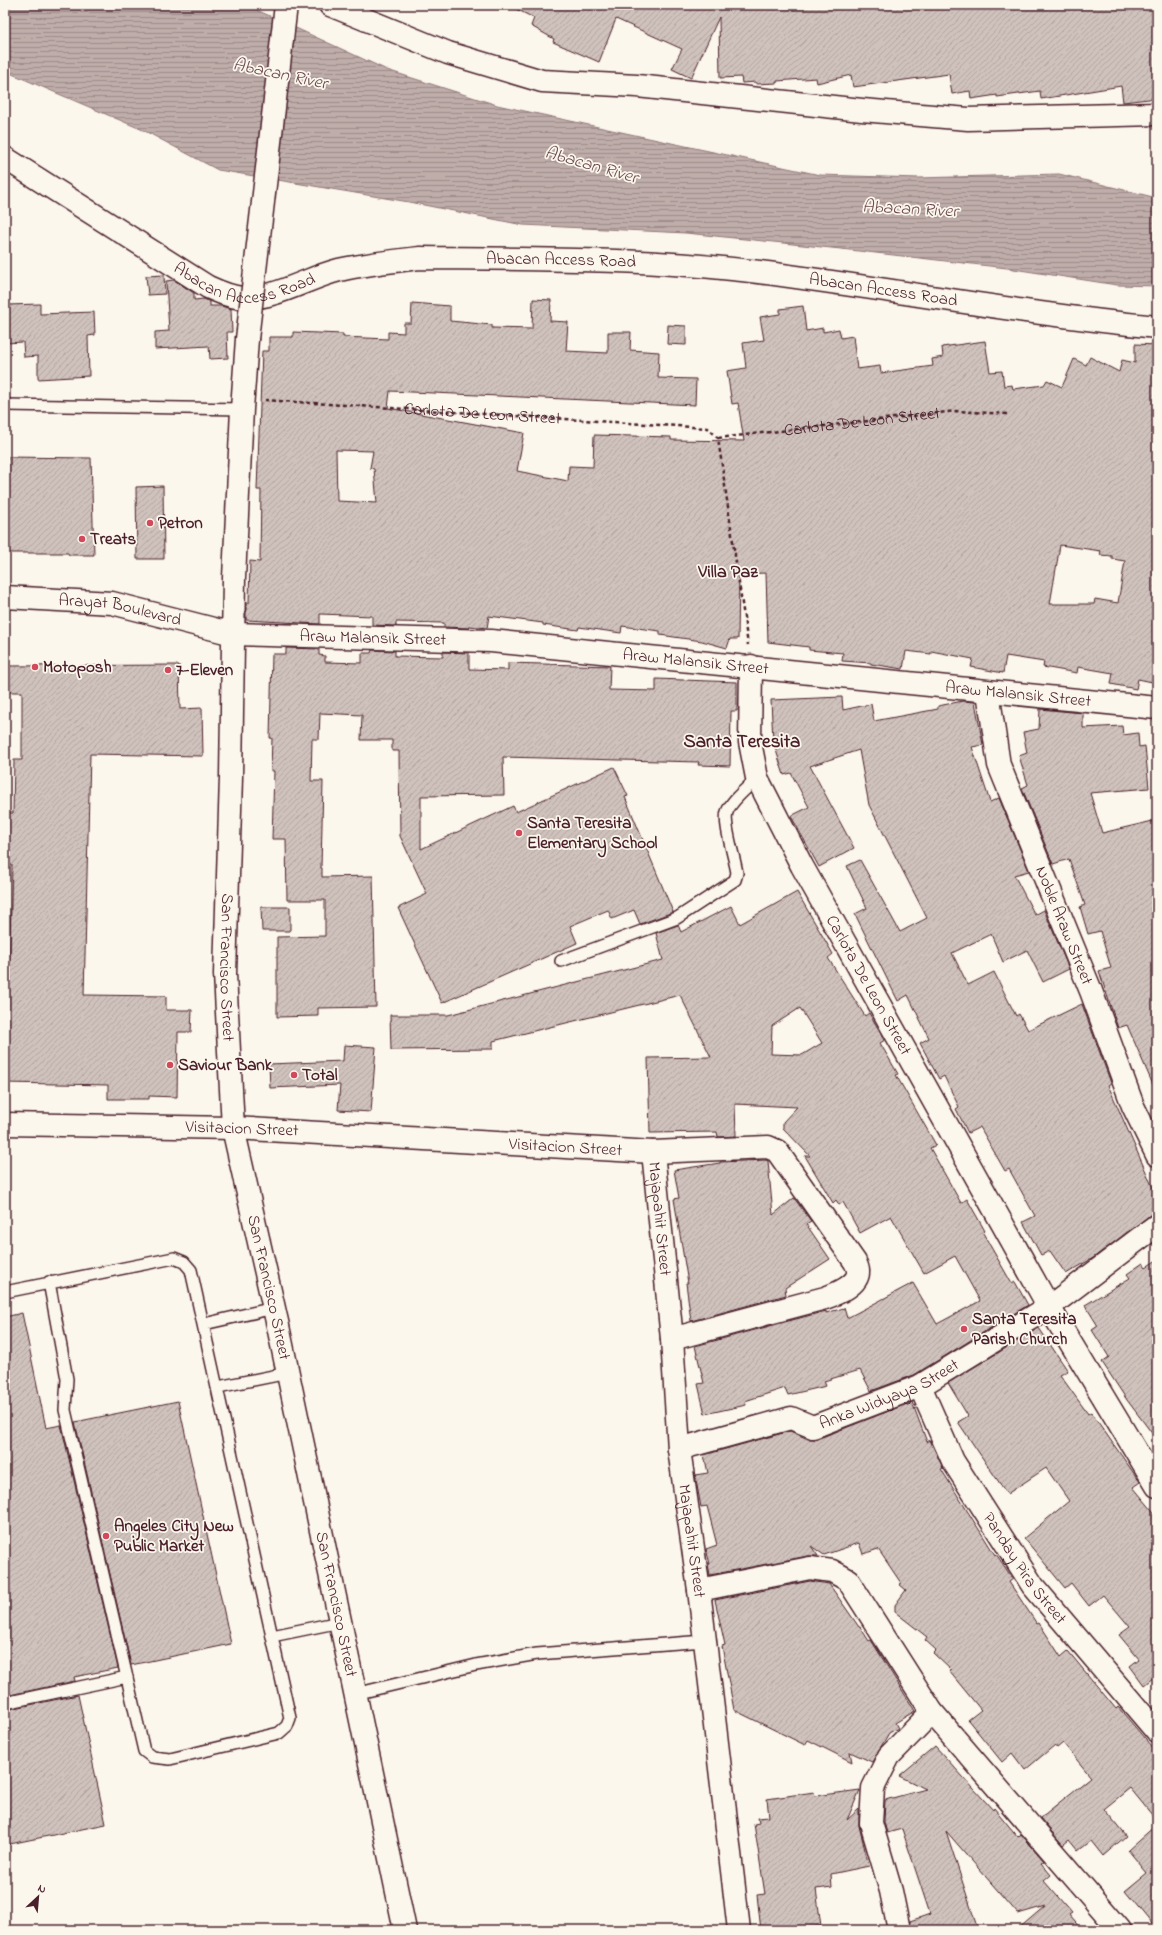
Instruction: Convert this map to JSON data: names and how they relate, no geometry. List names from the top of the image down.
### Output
{
  "streets": {
    "street": [
      "Abacan Access Road",
      "Carlota De Leon Street",
      "Arayat Boulevard",
      "Araw Malansik Street",
      "Noble Araw Street",
      "San Francisco Street",
      "Visitacion Street",
      "Majapahit Street",
      "Anka Widyaya Street",
      "Panday Pira Street"
    ]
  },
  "crossings": [
    ["Carlota De Leon Street", "Araw Malansik Street"],
    ["Carlota De Leon Street", "San Francisco Street"],
    ["Carlota De Leon Street", "Anka Widyaya Street"],
    ["Arayat Boulevard", "Araw Malansik Street"],
    ["Arayat Boulevard", "San Francisco Street"],
    ["Araw Malansik Street", "Noble Araw Street"],
    ["Araw Malansik Street", "San Francisco Street"],
    ["San Francisco Street", "Visitacion Street"],
    ["Visitacion Street", "Majapahit Street"],
    ["Majapahit Street", "Anka Widyaya Street"],
    ["Anka Widyaya Street", "Panday Pira Street"]
  ],
  "districts": ["Villa Paz", "Santa Teresita"],
  "water": ["Abacan River"],
  "places": [
    "Petron",
    "Treats",
    "Motoposh",
    "7-Eleven",
    "Santa Teresita Elementary School",
    "Saviour Bank",
    "Total",
    "Santa Teresita Parish Church",
    "Angeles City New Public Market"
  ],
  "north": "top right"
}
